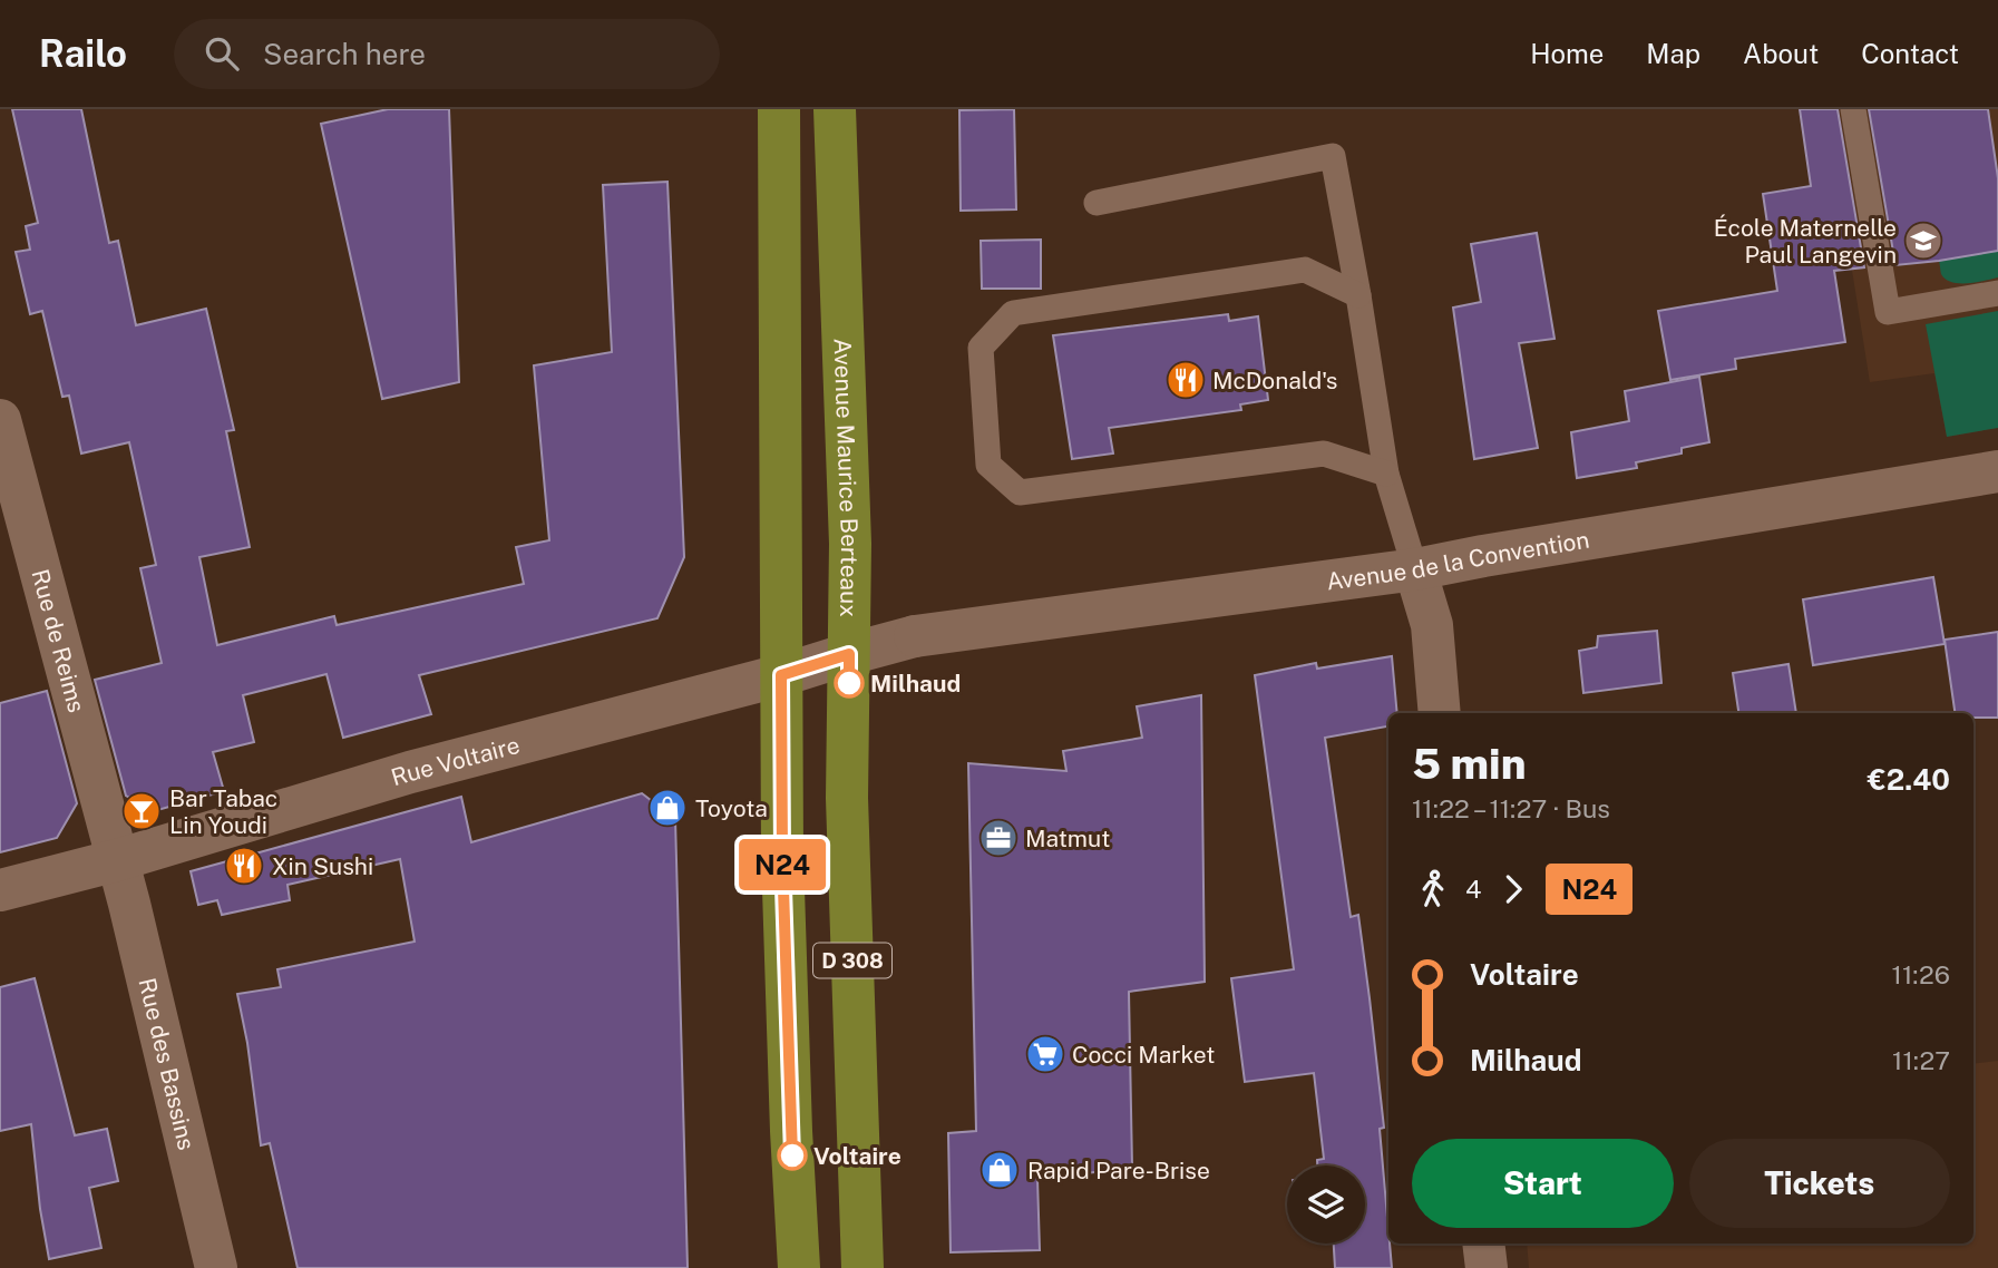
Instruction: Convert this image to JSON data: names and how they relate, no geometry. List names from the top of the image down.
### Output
{
  "streets": {
    "main road": ["Avenue Maurice Berteaux", "D 308"],
    "street": [
      "Avenue de la Convention",
      "Rue de Reims",
      "Rue Voltaire",
      "Rue des Bassins"
    ]
  },
  "crossings": [
    ["Avenue Maurice Berteaux", "Rue Voltaire"],
    ["Avenue de la Convention", "Rue Voltaire"],
    ["Rue de Reims", "Rue Voltaire"],
    ["Rue de Reims", "Rue des Bassins"],
    ["Rue Voltaire", "Rue des Bassins"]
  ],
  "places": {
    "school or university": ["École Maternelle Paul Langevin"],
    "restaurant": ["McDonald's", "Xin Sushi"],
    "other": ["Milhaud", "Voltaire"],
    "shop": ["Toyota", "Rapid Pare-Brise"],
    "bar": ["Bar Tabac Lin Youdi"],
    "office": ["Matmut"],
    "supermarket": ["Cocci Market"]
  },
  "lines": ["bus line N24"],
  "page": {
    "header": "Railo",
    "search": "Search here",
    "nav": [
      "Home",
      "Map",
      "About",
      "Contact"
    ],
    "on_map": "N24",
    "heading": ["5 min", "11:22 – 11:27 · Bus", "€2.40"],
    "legs": ["4", "N24"],
    "list": [
      {
        "name": "Voltaire",
        "value": "11:26"
      },
      {
        "name": "Milhaud",
        "value": "11:27"
      }
    ],
    "buttons": ["Start", "Tickets"]
  }
}
